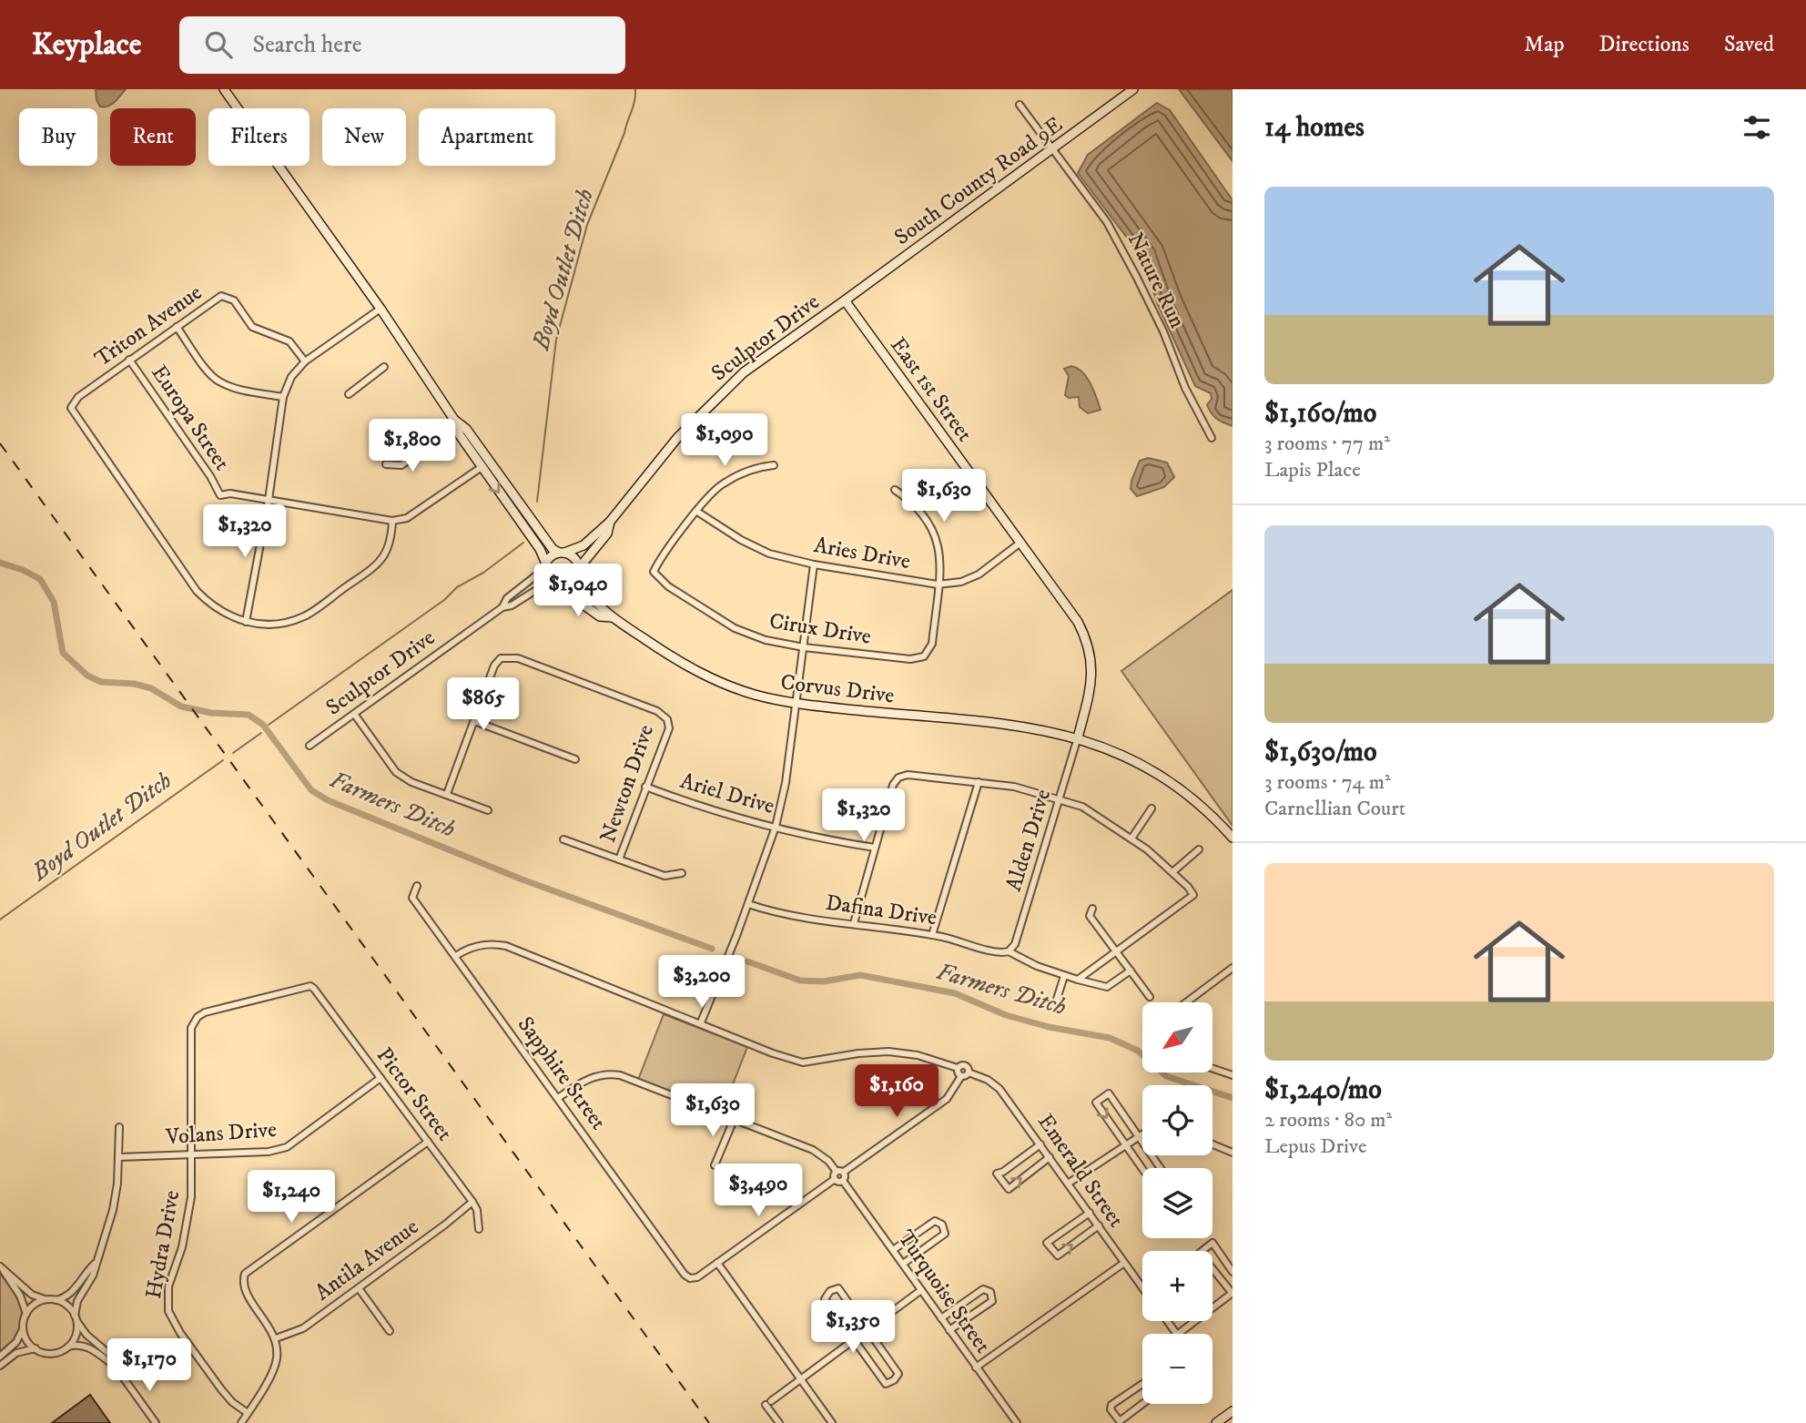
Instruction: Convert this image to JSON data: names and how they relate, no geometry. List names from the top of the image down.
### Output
{
  "streets": {
    "street": [
      "South County Road 9E",
      "Nature Run",
      "Triton Avenue",
      "Sculptor Drive",
      "East 1st Street",
      "Europa Street",
      "Aries Drive",
      "Cirux Drive",
      "Corvus Drive",
      "Newton Drive",
      "Ariel Drive",
      "Alden Drive",
      "Dafina Drive",
      "Sapphire Street",
      "Pictor Street",
      "Volans Drive",
      "Emerald Street",
      "Hydra Drive",
      "Antila Avenue",
      "Turquoise Street"
    ]
  },
  "crossings": [
    ["South County Road 9E", "Nature Run"],
    ["South County Road 9E", "Sculptor Drive"],
    ["South County Road 9E", "East 1st Street"],
    ["Triton Avenue", "Europa Street"],
    ["Sculptor Drive", "East 1st Street"],
    ["Sculptor Drive", "Corvus Drive"],
    ["East 1st Street", "Aries Drive"],
    ["East 1st Street", "Corvus Drive"],
    ["East 1st Street", "Alden Drive"],
    ["Aries Drive", "Cirux Drive"],
    ["Corvus Drive", "Alden Drive"],
    ["Newton Drive", "Ariel Drive"],
    ["Alden Drive", "Dafina Drive"],
    ["Pictor Street", "Volans Drive"],
    ["Pictor Street", "Hydra Drive"],
    ["Pictor Street", "Antila Avenue"],
    ["Volans Drive", "Hydra Drive"]
  ],
  "water": ["Boyd Outlet Ditch", "Farmers Ditch"],
  "north": "bottom left",
  "page": {
    "header": "Keyplace",
    "search": "Search here",
    "nav": ["Map", "Directions", "Saved"],
    "heading": "14 homes",
    "chip": [
      "Buy",
      "Rent",
      "Filters",
      "New",
      "Apartment"
    ],
    "list": [
      {
        "name": "$1,160/mo",
        "note": "3 rooms · 77 m² · Lapis Place"
      },
      {
        "name": "$1,630/mo",
        "note": "3 rooms · 74 m² · Carnellian Court"
      },
      {
        "name": "$1,240/mo",
        "note": "2 rooms · 80 m² · Lepus Drive"
      }
    ],
    "price": [
      "$1,090",
      "$1,800",
      "$1,630",
      "$1,320",
      "$1,040",
      "$865",
      "$1,320",
      "$3,200",
      "$1,160",
      "$1,630",
      "$3,490",
      "$1,240",
      "$1,350",
      "$1,170"
    ],
    "map_buttons": ["+", "−"]
  }
}
